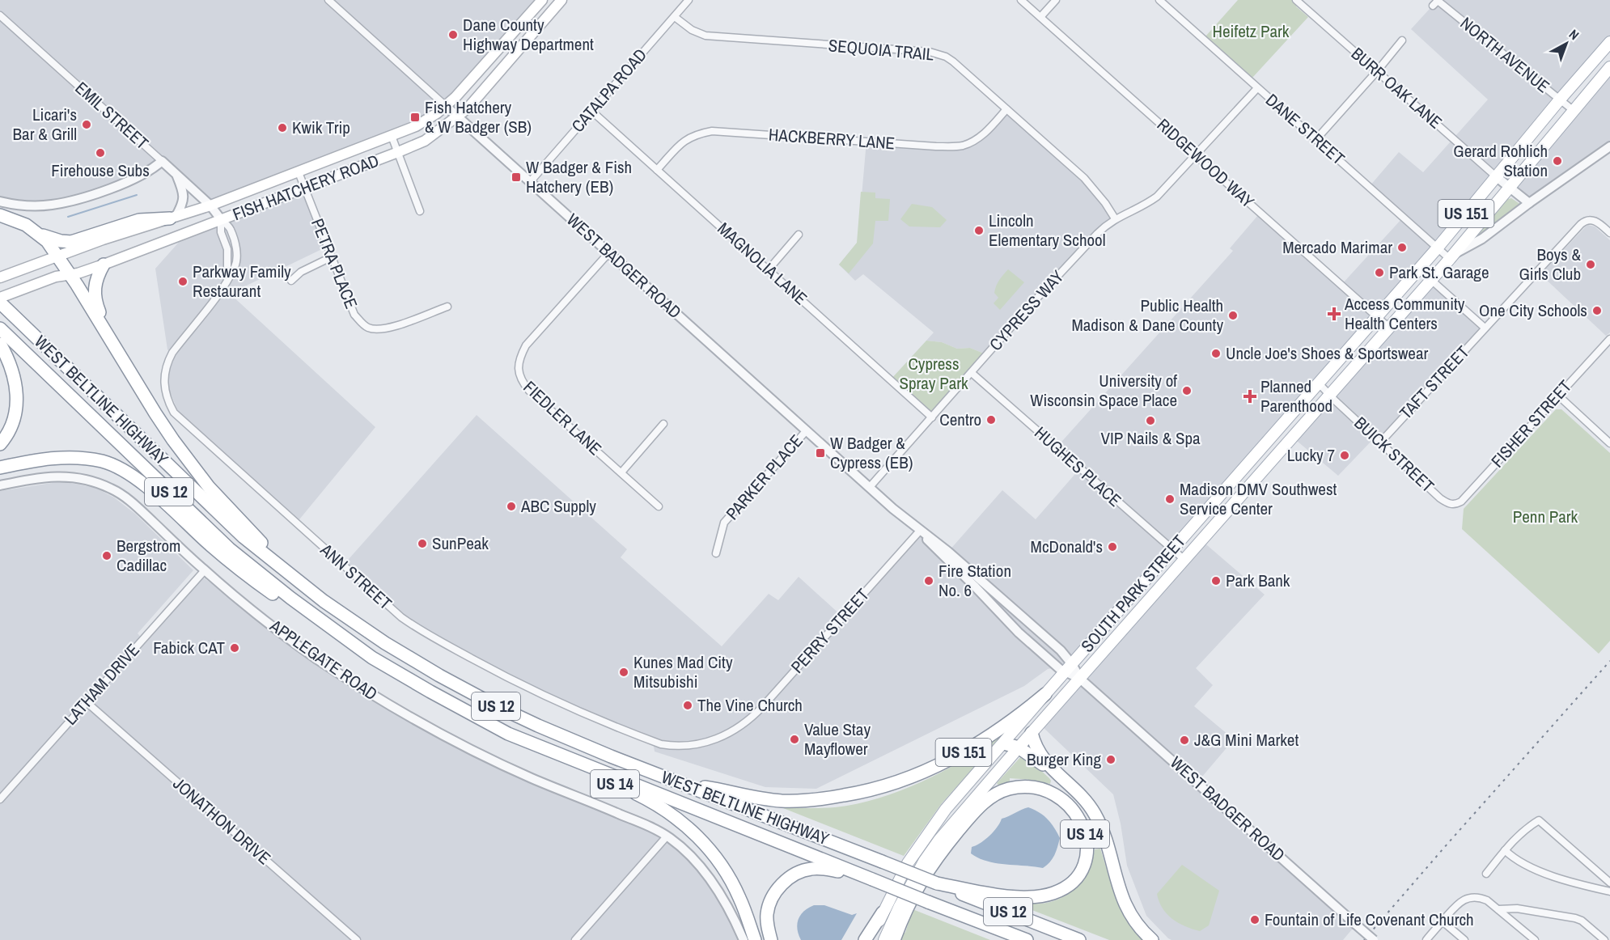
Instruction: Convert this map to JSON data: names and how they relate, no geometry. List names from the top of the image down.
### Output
{
  "streets": {
    "highway": [
      "US 151",
      "WEST BELTLINE HIGHWAY",
      "US 12",
      "US 14"
    ],
    "main road": ["FISH HATCHERY ROAD", "SOUTH PARK STREET"],
    "street": [
      "SEQUOIA TRAIL",
      "NORTH AVENUE",
      "BURR OAK LANE",
      "CATALPA ROAD",
      "EMIL STREET",
      "DANE STREET",
      "HACKBERRY LANE",
      "RIDGEWOOD WAY",
      "PETRA PLACE",
      "MAGNOLIA LANE",
      "WEST BADGER ROAD",
      "CYPRESS WAY",
      "TAFT STREET",
      "FIEDLER LANE",
      "FISHER STREET",
      "BUICK STREET",
      "HUGHES PLACE",
      "PARKER PLACE",
      "ANN STREET",
      "PERRY STREET",
      "APPLEGATE ROAD",
      "LATHAM DRIVE",
      "JONATHON DRIVE"
    ]
  },
  "crossings": [
    ["SEQUOIA TRAIL", "CATALPA ROAD"],
    ["SEQUOIA TRAIL", "HACKBERRY LANE"],
    ["SEQUOIA TRAIL", "CYPRESS WAY"],
    ["NORTH AVENUE", "SOUTH PARK STREET"],
    ["BURR OAK LANE", "SOUTH PARK STREET"],
    ["CATALPA ROAD", "MAGNOLIA LANE"],
    ["CATALPA ROAD", "WEST BADGER ROAD"],
    ["EMIL STREET", "FISH HATCHERY ROAD"],
    ["EMIL STREET", "ANN STREET"],
    ["DANE STREET", "CYPRESS WAY"],
    ["DANE STREET", "SOUTH PARK STREET"],
    ["HACKBERRY LANE", "MAGNOLIA LANE"],
    ["RIDGEWOOD WAY", "CYPRESS WAY"],
    ["RIDGEWOOD WAY", "SOUTH PARK STREET"],
    ["FISH HATCHERY ROAD", "PETRA PLACE"],
    ["FISH HATCHERY ROAD", "WEST BADGER ROAD"],
    ["FISH HATCHERY ROAD", "ANN STREET"],
    ["US 151", "WEST BELTLINE HIGHWAY"],
    ["US 151", "SOUTH PARK STREET"],
    ["MAGNOLIA LANE", "CYPRESS WAY"],
    ["WEST BADGER ROAD", "CYPRESS WAY"],
    ["WEST BADGER ROAD", "FIEDLER LANE"],
    ["WEST BADGER ROAD", "PARKER PLACE"],
    ["WEST BADGER ROAD", "SOUTH PARK STREET"],
    ["WEST BADGER ROAD", "PERRY STREET"],
    ["CYPRESS WAY", "HUGHES PLACE"],
    ["TAFT STREET", "BUICK STREET"],
    ["WEST BELTLINE HIGHWAY", "US 14"],
    ["FISHER STREET", "BUICK STREET"],
    ["BUICK STREET", "SOUTH PARK STREET"],
    ["HUGHES PLACE", "SOUTH PARK STREET"],
    ["ANN STREET", "PERRY STREET"],
    ["APPLEGATE ROAD", "LATHAM DRIVE"],
    ["LATHAM DRIVE", "JONATHON DRIVE"]
  ],
  "parks": ["Heifetz Park", "Cypress Spray Park", "Penn Park"],
  "places": {
    "other": [
      "Dane County Highway Department",
      "Licari's Bar & Grill",
      "Kwik Trip",
      "Firehouse Subs",
      "Gerard Rohlich Station",
      "Lincoln Elementary School",
      "Mercado Marimar",
      "Boys & Girls Club",
      "Park St. Garage",
      "Parkway Family Restaurant",
      "One City Schools",
      "Public Health Madison & Dane County",
      "Uncle Joe's Shoes & Sportswear",
      "University of Wisconsin Space Place",
      "Centro",
      "VIP Nails & Spa",
      "Lucky 7",
      "Madison DMV Southwest Service Center",
      "ABC Supply",
      "SunPeak",
      "McDonald's",
      "Bergstrom Cadillac",
      "Fire Station No. 6",
      "Park Bank",
      "Fabick CAT",
      "Kunes Mad City Mitsubishi",
      "The Vine Church",
      "Value Stay Mayflower",
      "J&G Mini Market",
      "Burger King",
      "Fountain of Life Covenant Church"
    ],
    "transit": ["Fish Hatchery & W Badger (SB)", "W Badger & Fish Hatchery (EB)", "W Badger & Cypress (EB)"],
    "health": ["Access Community Health Centers", "Planned Parenthood"]
  },
  "north": "top right"
}
